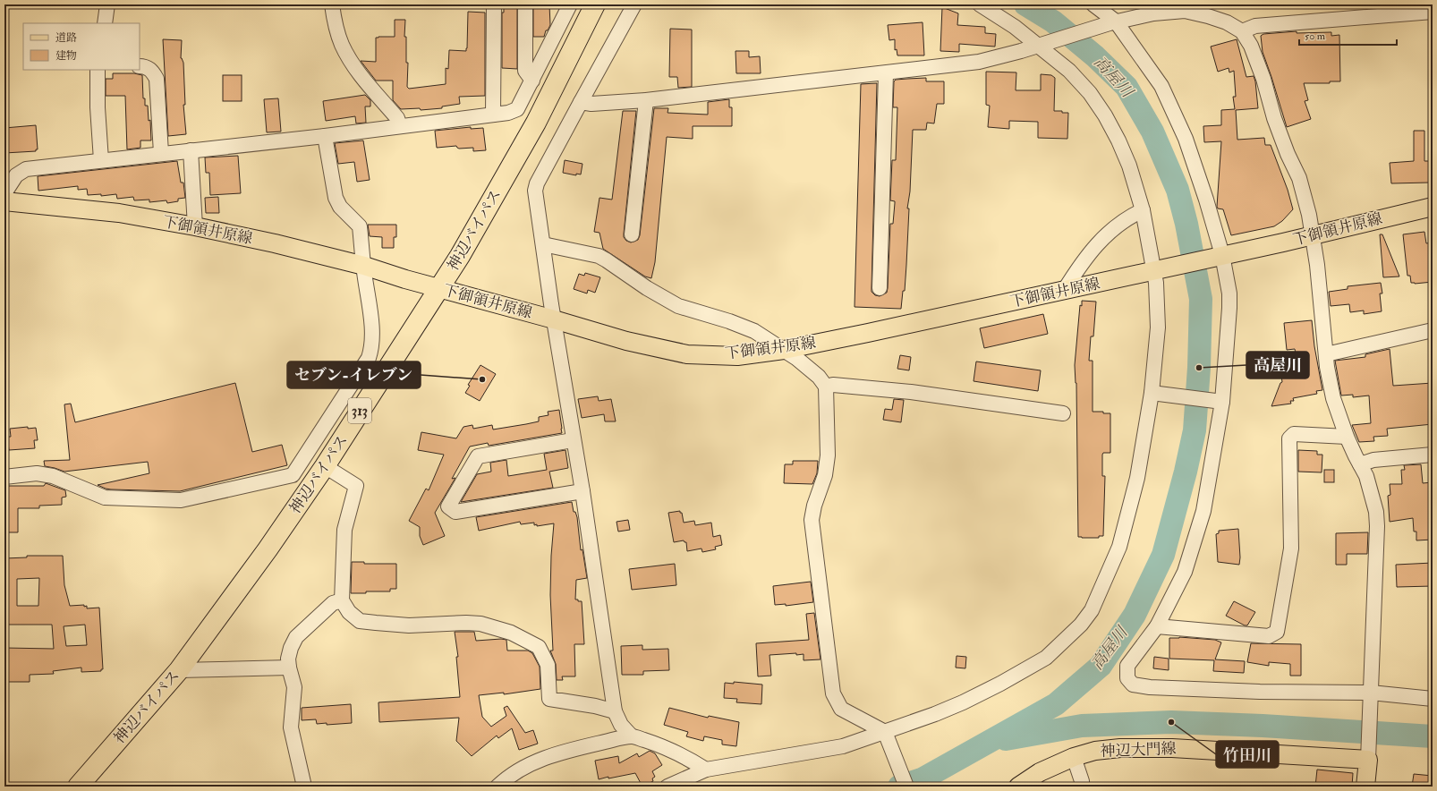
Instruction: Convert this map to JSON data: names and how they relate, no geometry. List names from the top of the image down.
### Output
{
  "streets": {
    "highway": ["神辺バイパス", "313"],
    "main road": ["下御領井原線", "神辺大門線"]
  },
  "crossings": [
    ["下御領井原線", "神辺バイパス"]
  ],
  "water": ["高屋川"],
  "places": ["高屋川", "セブン-イレブン", "竹田川"],
  "legend": ["道路", "建物"],
  "scale_bar": "50 m"
}
